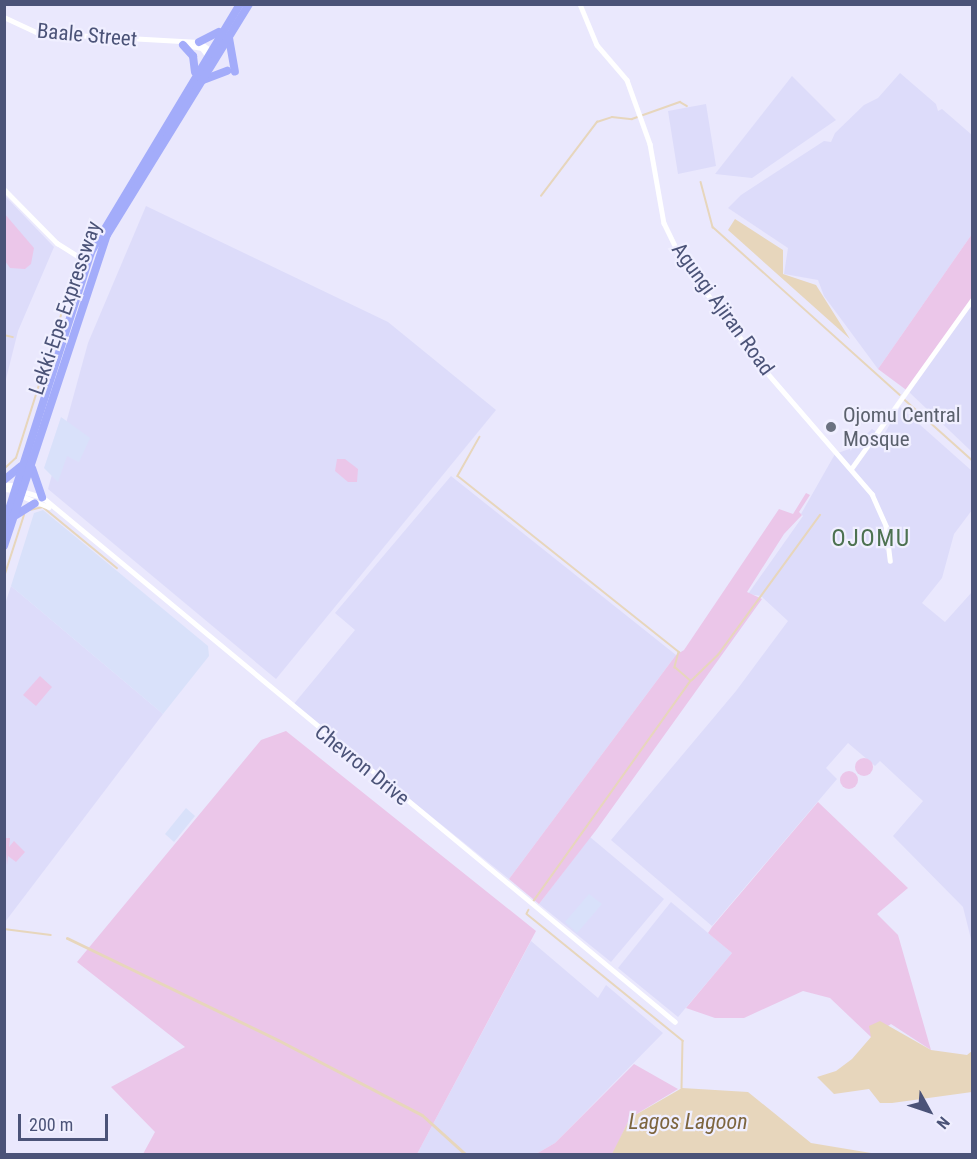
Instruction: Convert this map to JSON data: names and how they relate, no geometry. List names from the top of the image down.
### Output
{
  "streets": {
    "highway": ["Lekki-Epe Expressway"],
    "main road": ["Chevron Drive"],
    "street": ["Baale Street", "Agungi Ajiran Road"]
  },
  "crossings": [
    ["Lekki-Epe Expressway", "Chevron Drive"]
  ],
  "districts": ["OJOMU"],
  "water": ["Lagos Lagoon"],
  "places": ["Ojomu Central Mosque"],
  "scale_bar": "200 m",
  "north": "bottom right"
}
